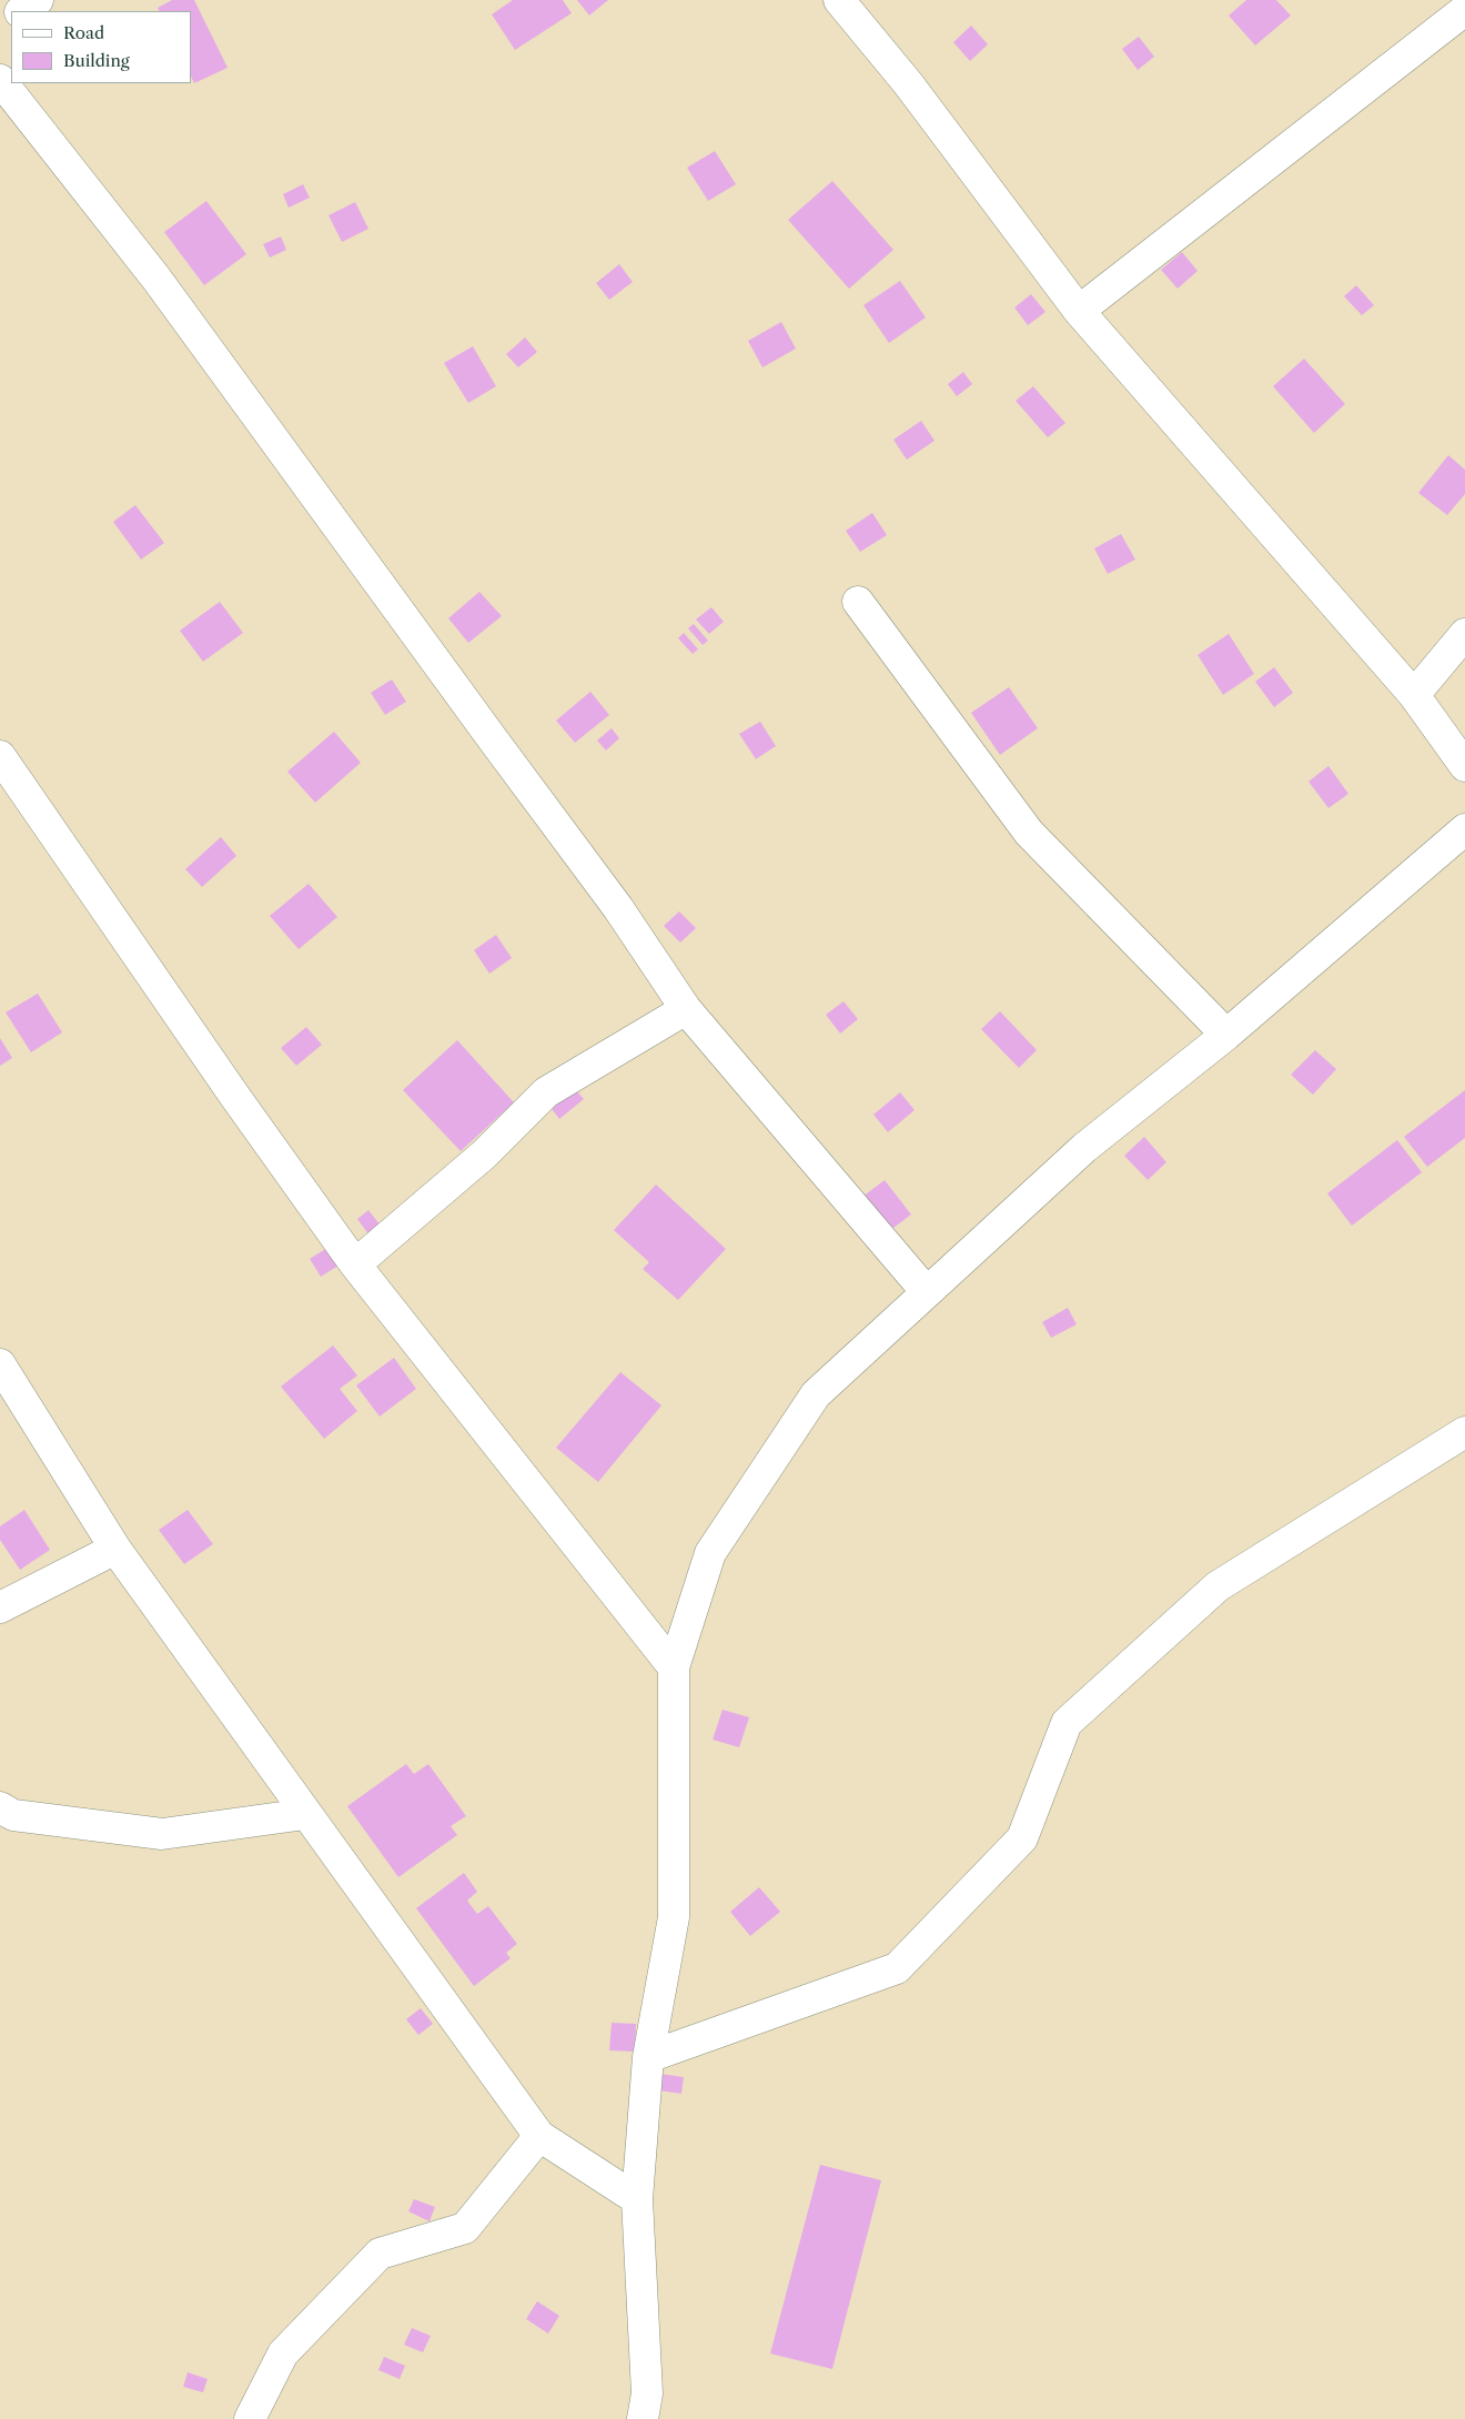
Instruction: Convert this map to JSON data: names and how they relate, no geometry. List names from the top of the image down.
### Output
{
  "legend": ["Road", "Building"]
}
